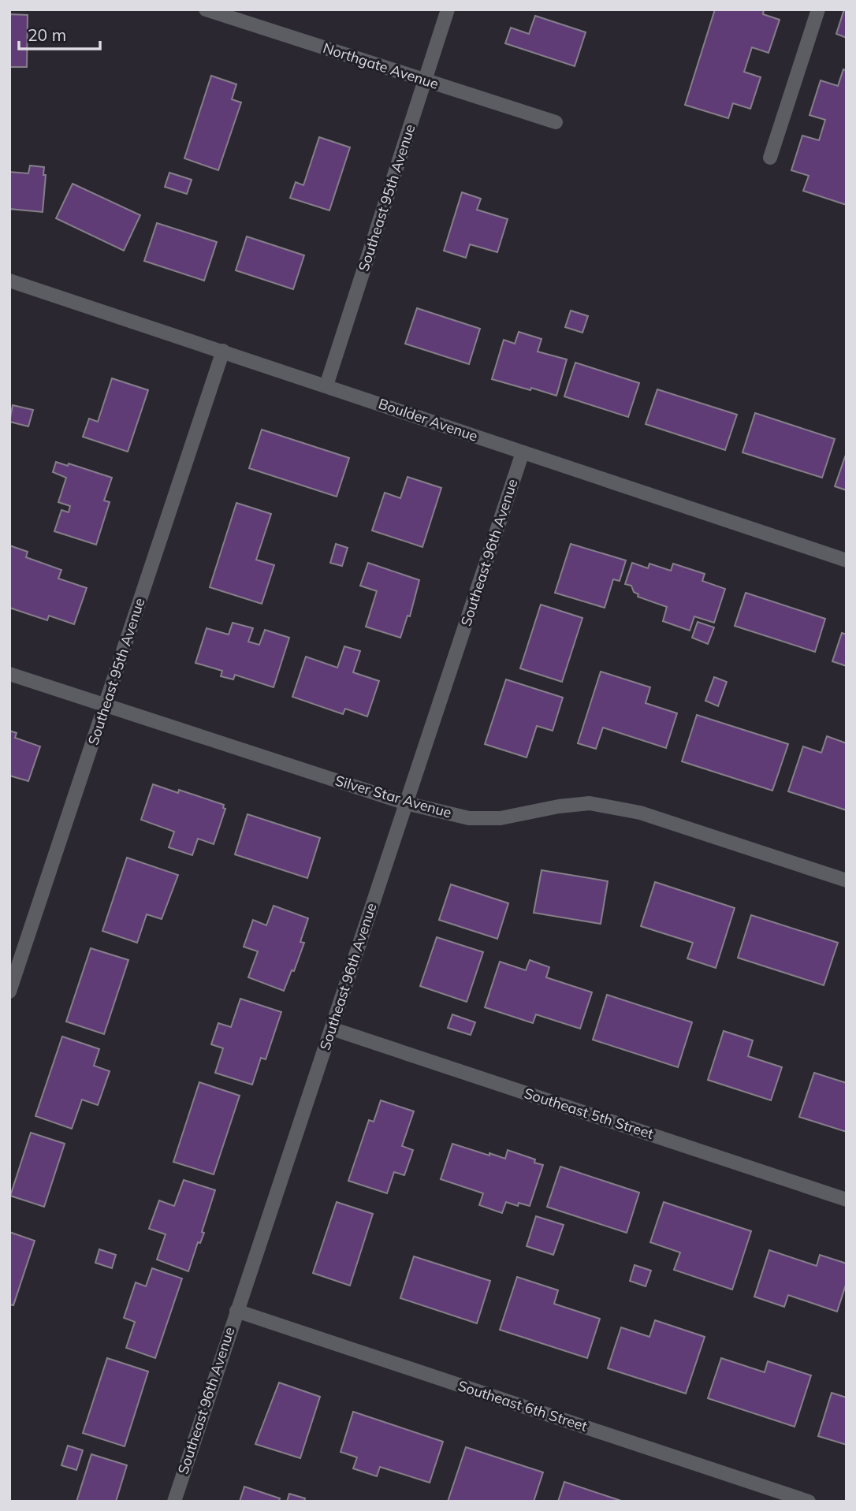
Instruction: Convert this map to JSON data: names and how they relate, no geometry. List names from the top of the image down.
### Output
{
  "streets": {
    "street": [
      "Northgate Avenue",
      "Southeast 95th Avenue",
      "Boulder Avenue",
      "Southeast 96th Avenue",
      "Silver Star Avenue",
      "Southeast 5th Street",
      "Southeast 6th Street"
    ]
  },
  "crossings": [
    ["Northgate Avenue", "Southeast 95th Avenue"],
    ["Southeast 95th Avenue", "Boulder Avenue"],
    ["Southeast 95th Avenue", "Silver Star Avenue"],
    ["Boulder Avenue", "Southeast 96th Avenue"],
    ["Southeast 96th Avenue", "Silver Star Avenue"],
    ["Southeast 96th Avenue", "Southeast 5th Street"],
    ["Southeast 96th Avenue", "Southeast 6th Street"]
  ],
  "scale_bar": "20 m"
}
